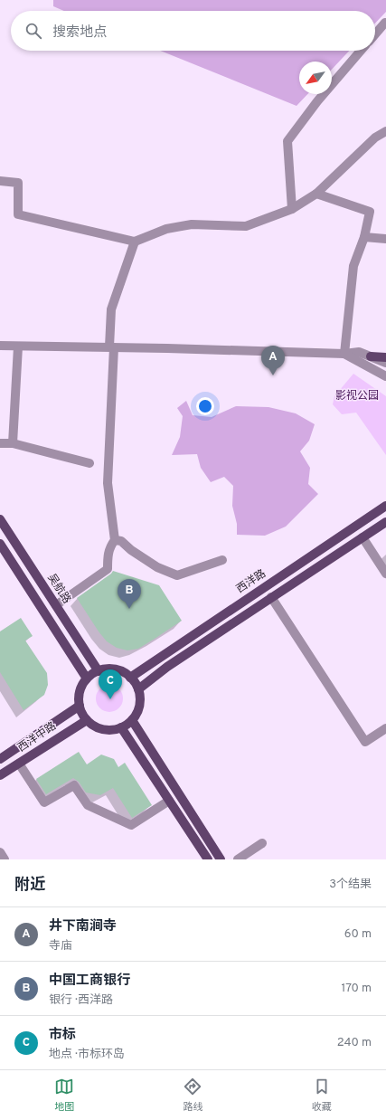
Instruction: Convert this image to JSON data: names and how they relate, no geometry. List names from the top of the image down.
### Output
{
  "streets": {
    "main road": ["西洋路", "吴航路", "西洋中路"]
  },
  "crossings": [
    ["西洋路", "吴航路"],
    ["西洋路", "西洋中路"],
    ["吴航路", "西洋中路"]
  ],
  "parks": ["影视公园"],
  "north": "bottom left",
  "page": {
    "search": "搜索地点",
    "pins": ["A", "B", "C"],
    "heading": ["附近", "3个结果"],
    "list": [
      {
        "mark": "A",
        "name": "井下南涧寺",
        "note": "寺庙",
        "value": "60 m"
      },
      {
        "mark": "B",
        "name": "中国工商银行",
        "note": "银行 · 西洋路",
        "value": "170 m"
      },
      {
        "mark": "C",
        "name": "市标",
        "note": "地点 · 市标环岛",
        "value": "240 m"
      }
    ],
    "nav": ["地图", "路线", "收藏"]
  }
}
